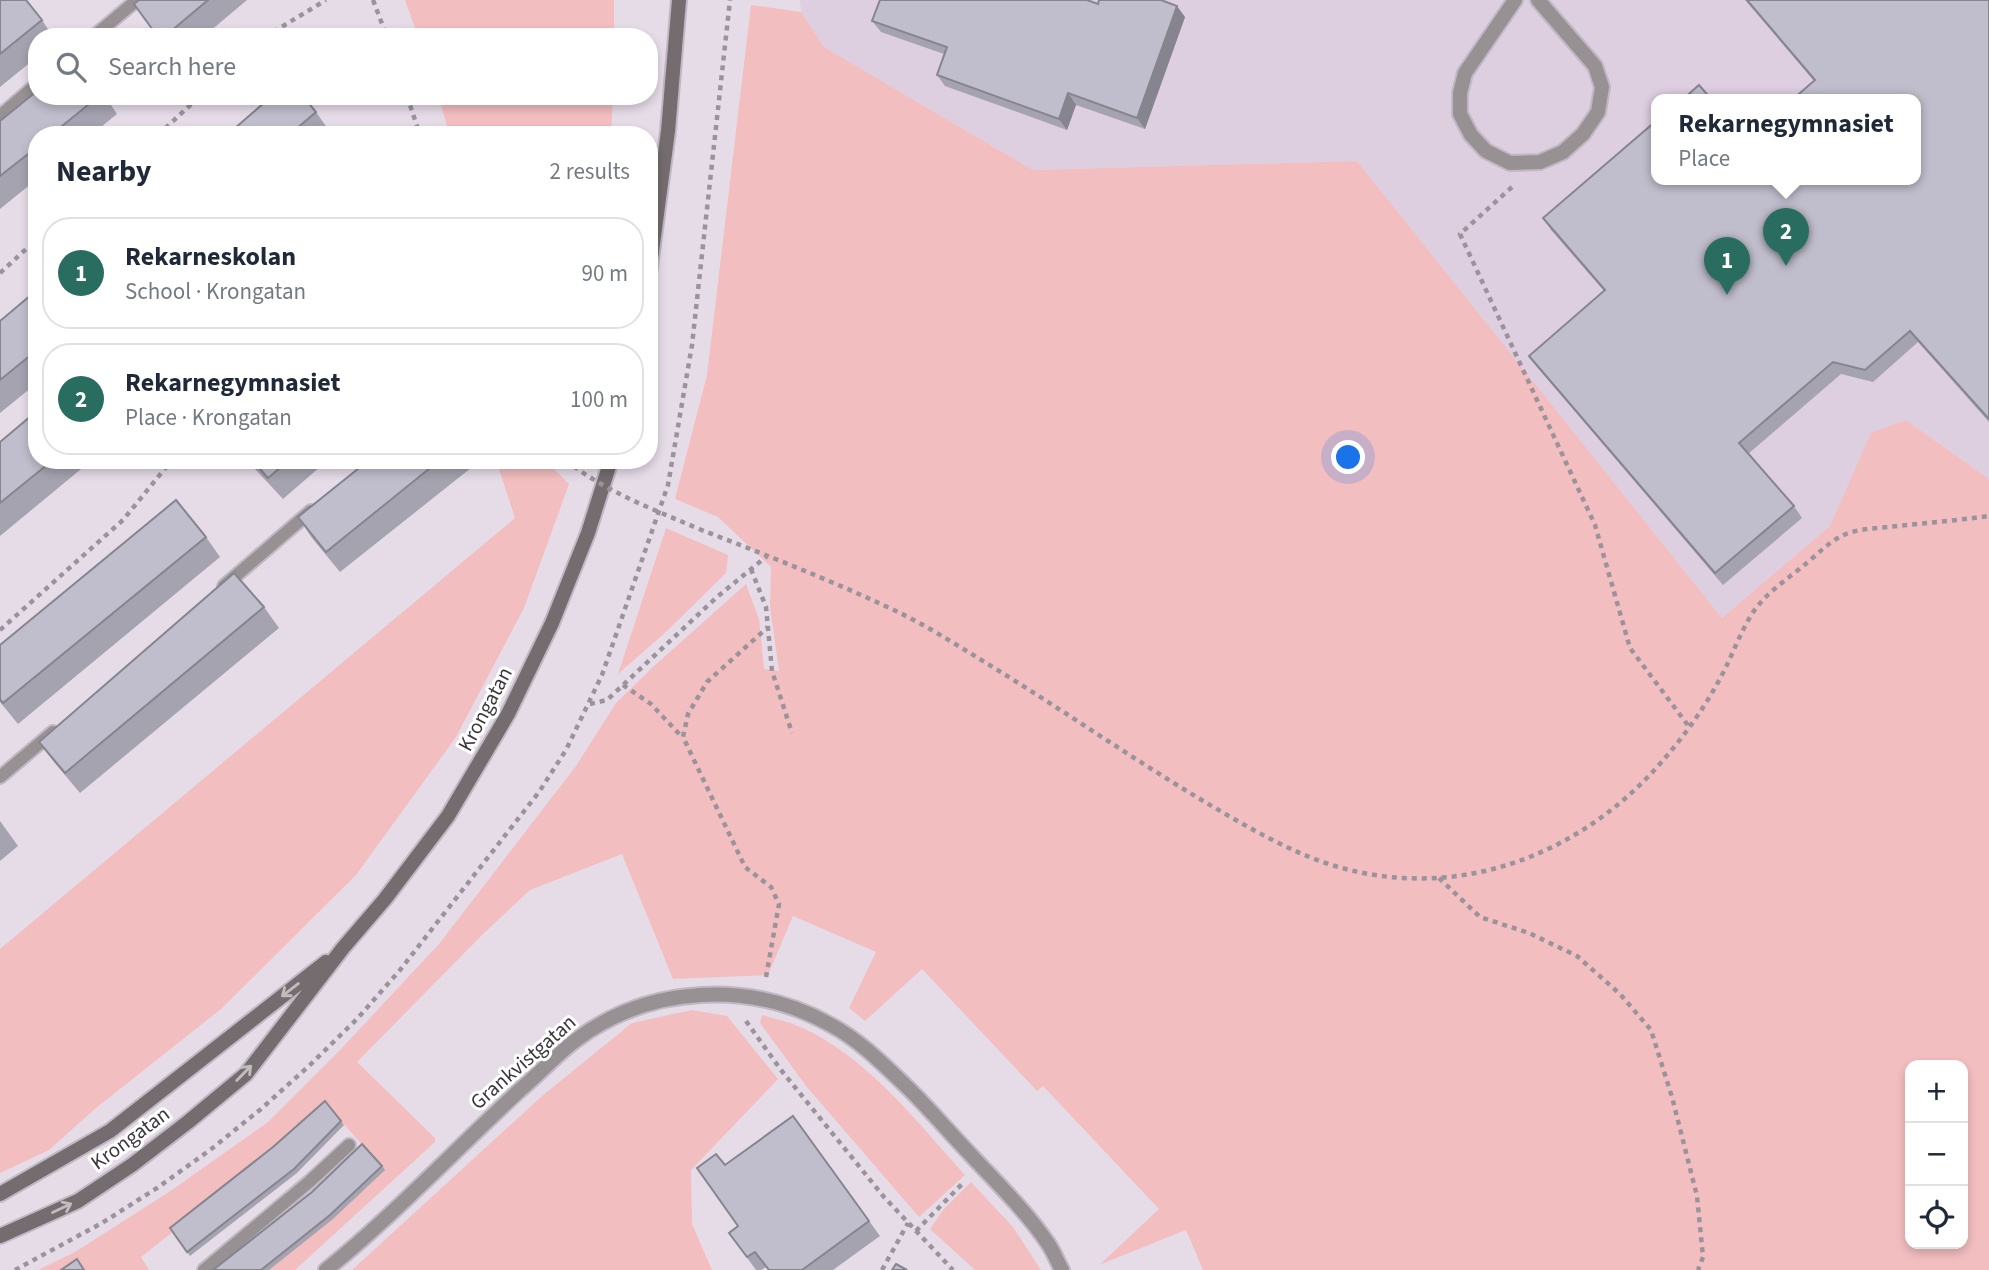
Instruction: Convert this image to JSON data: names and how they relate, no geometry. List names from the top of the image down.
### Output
{
  "streets": {
    "street": ["Krongatan", "Grankvistgatan"]
  },
  "page": {
    "search": "Search here",
    "popup": ["Rekarnegymnasiet", "Place"],
    "heading": ["Nearby", "2 results"],
    "pins": ["2", "1"],
    "list": [
      {
        "mark": "1",
        "name": "Rekarneskolan",
        "note": "School · Krongatan",
        "value": "90 m"
      },
      {
        "mark": "2",
        "name": "Rekarnegymnasiet",
        "note": "Place · Krongatan",
        "value": "100 m"
      }
    ],
    "map_buttons": ["+", "−"]
  }
}
